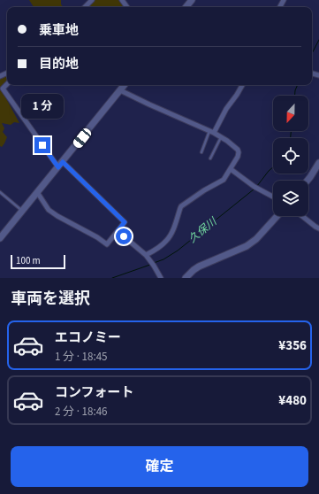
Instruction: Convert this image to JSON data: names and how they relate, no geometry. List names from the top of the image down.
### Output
{
  "water": ["久保川"],
  "scale_bar": "100 m",
  "north": "bottom",
  "page": {
    "banner": ["乗車地", "目的地"],
    "bubble": "1 分",
    "scale": "100 m",
    "heading": "車両を選択",
    "list": [
      {
        "name": "エコノミー",
        "note": "1 分 · 18:45",
        "value": "¥356"
      },
      {
        "name": "コンフォート",
        "note": "2 分 · 18:46",
        "value": "¥480"
      }
    ],
    "buttons": "確定"
  }
}
